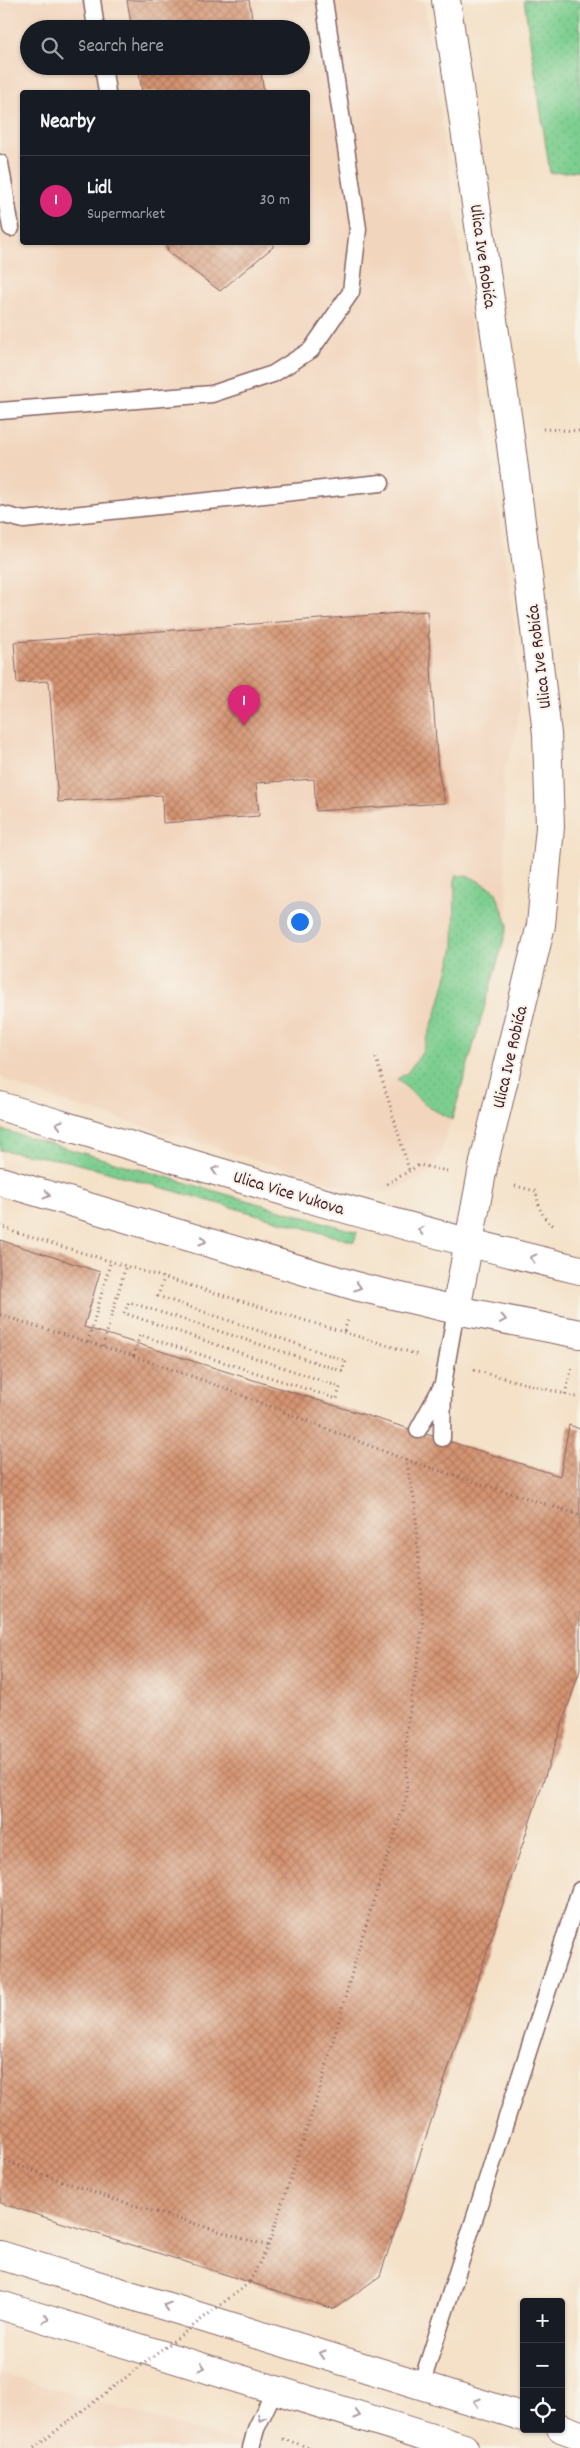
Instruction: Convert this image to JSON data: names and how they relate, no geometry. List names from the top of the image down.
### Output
{
  "streets": {
    "street": ["Ulica Ive Robića", "Ulica Vice Vukova"]
  },
  "crossings": [
    ["Ulica Ive Robića", "Ulica Vice Vukova"]
  ],
  "page": {
    "search": "Search here",
    "heading": "Nearby",
    "list": [
      {
        "mark": "1",
        "name": "Lidl",
        "note": "Supermarket",
        "value": "30 m"
      }
    ],
    "pins": "1",
    "map_buttons": ["+", "−"]
  }
}
